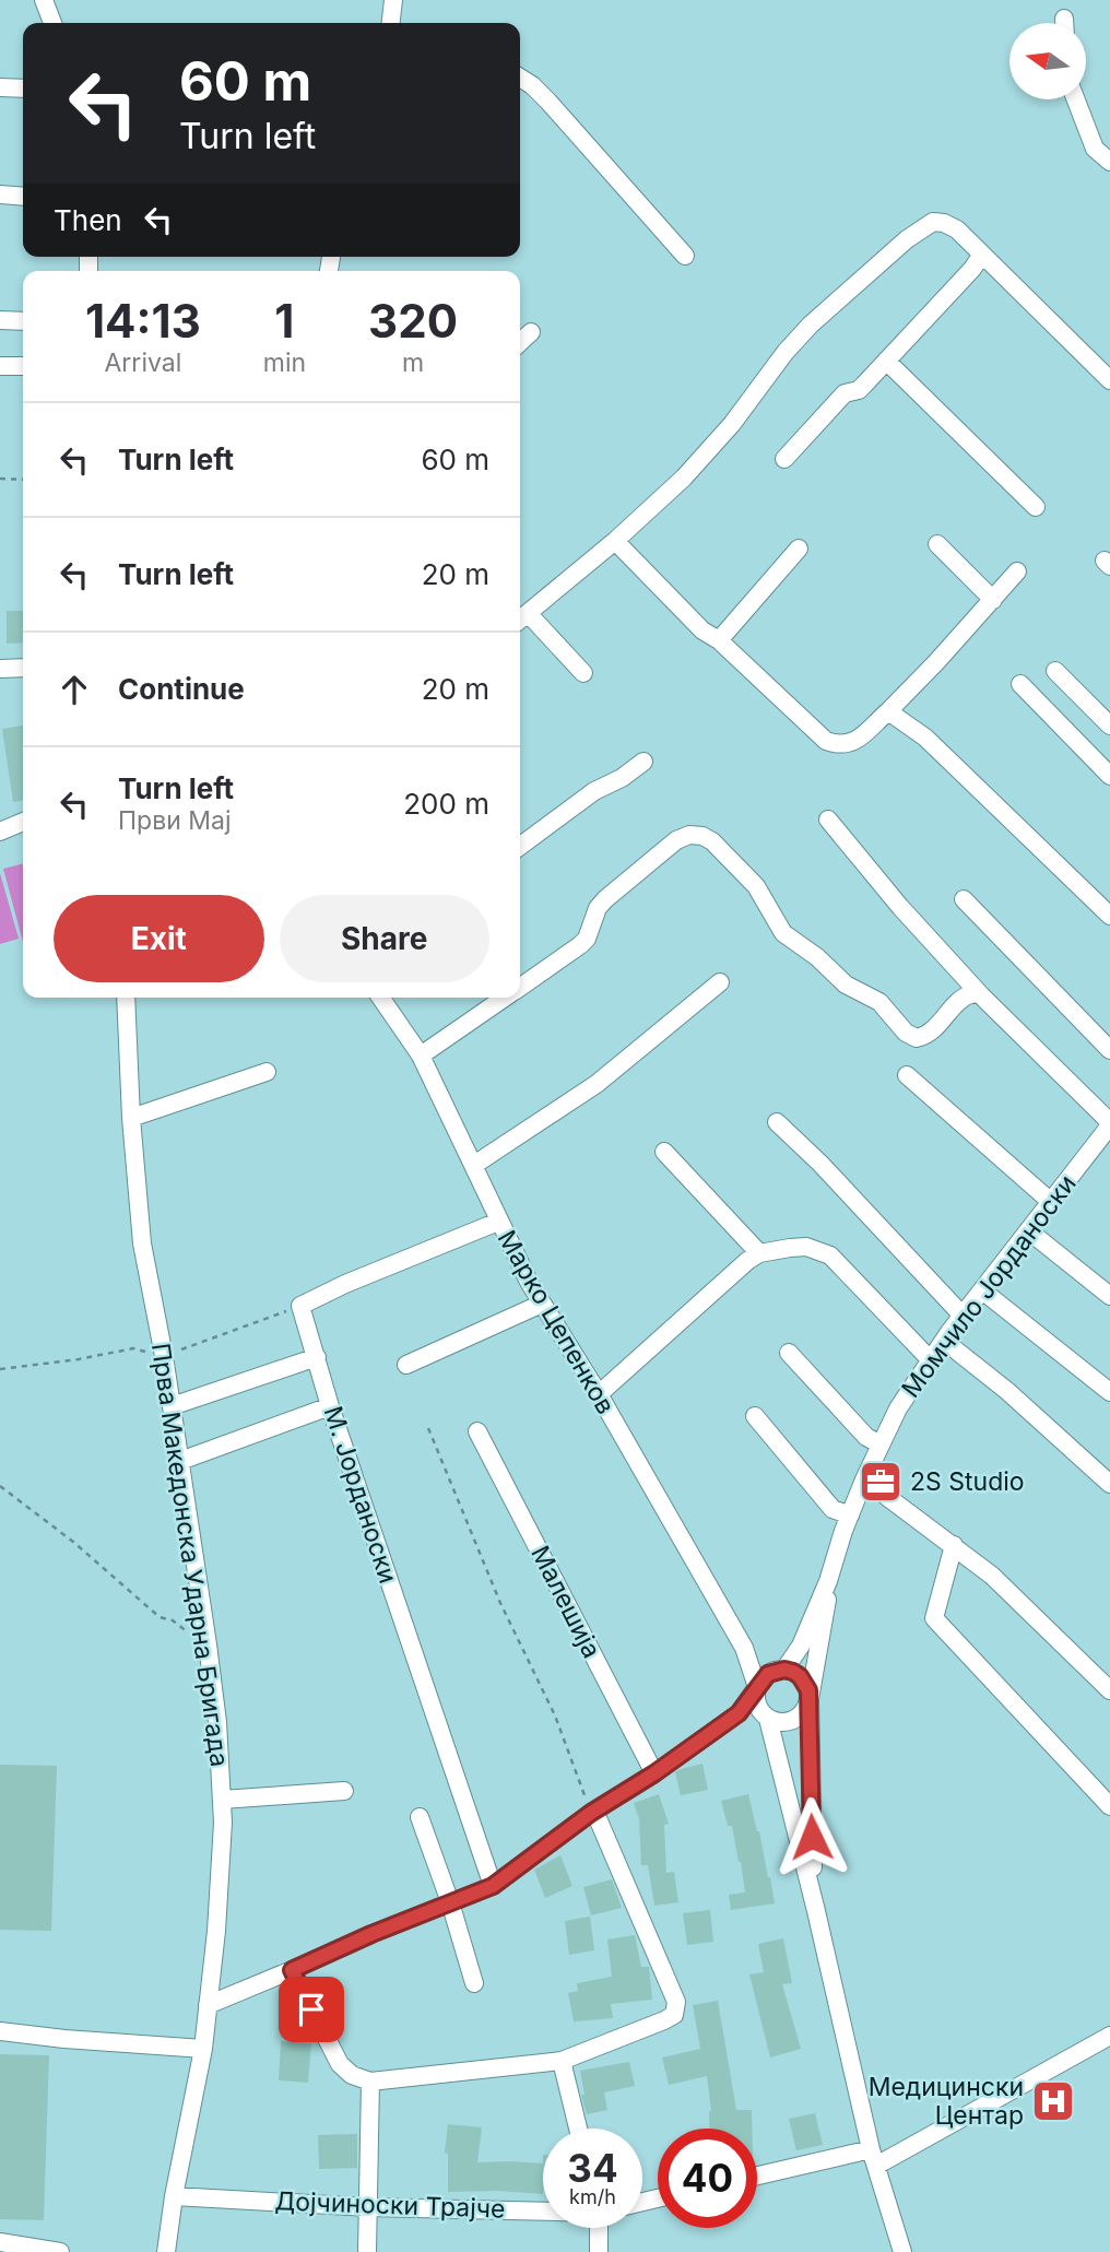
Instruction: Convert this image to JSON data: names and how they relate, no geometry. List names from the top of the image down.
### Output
{
  "streets": {
    "street": [
      "Момчило Јорданоски",
      "Марко Цепенков",
      "М. Јорданоски",
      "Прва Македонска Ударна Бригада",
      "Малешија",
      "Дојчиноски Трајче"
    ]
  },
  "crossings": [
    ["Прва Македонска Ударна Бригада", "Дојчиноски Трајче"]
  ],
  "places": {
    "office": ["2S Studio"],
    "hospital": ["Медицински Центар"]
  },
  "north": "left",
  "page": {
    "turn": ["60 m", "Turn left"],
    "then": "Then",
    "eta": [
      "14:13",
      "Arrival",
      "1",
      "min",
      "320",
      "m"
    ],
    "list": [
      {
        "name": "Turn left",
        "value": "60 m"
      },
      {
        "name": "Turn left",
        "value": "20 m"
      },
      {
        "name": "Continue",
        "value": "20 m"
      },
      {
        "name": "Turn left",
        "note": "Први Мај",
        "value": "200 m"
      }
    ],
    "buttons": ["Exit", "Share"],
    "speed": "34 km/h",
    "limit": "40"
  }
}
